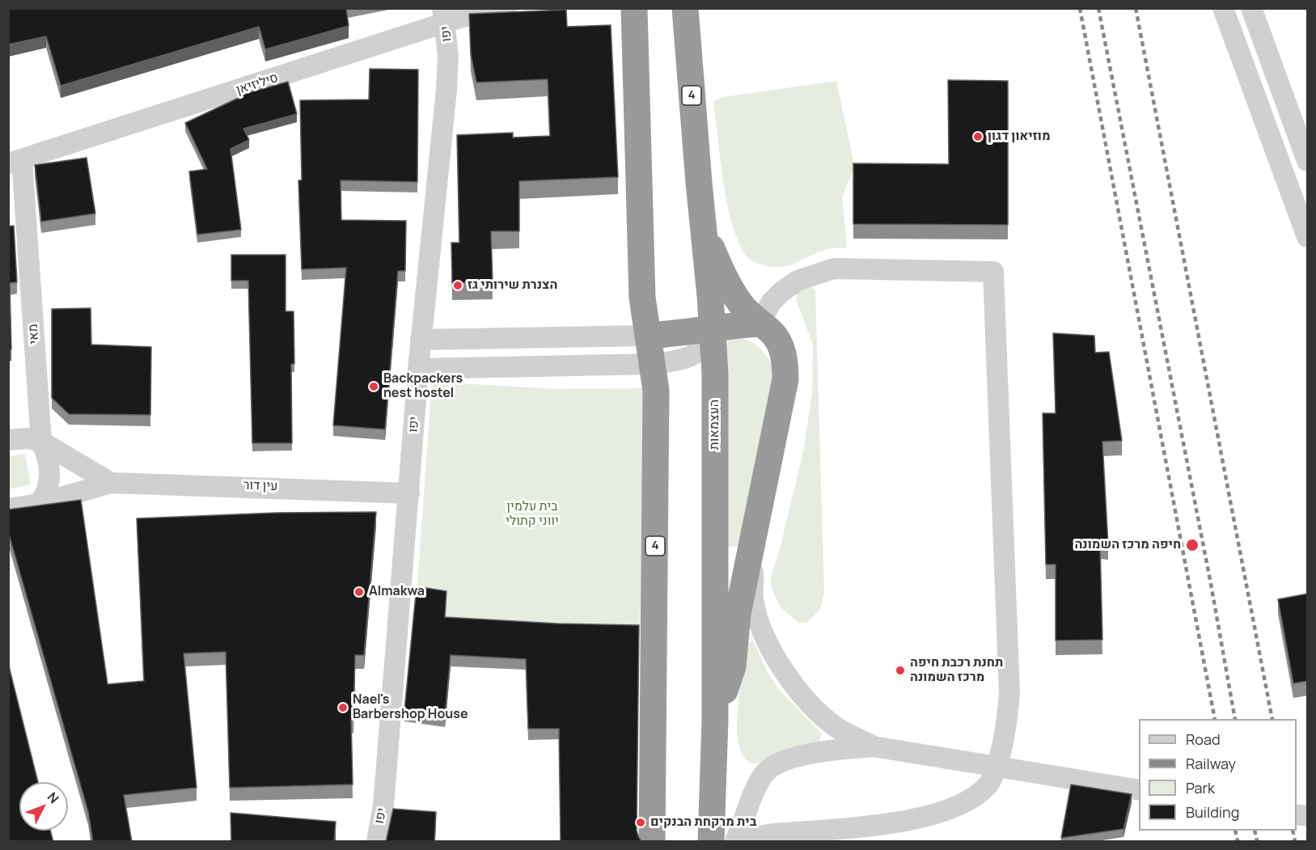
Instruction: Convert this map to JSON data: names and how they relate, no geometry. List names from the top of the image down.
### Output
{
  "streets": {
    "highway": ["4", "העצמאות"],
    "street": [
      "יפו",
      "סיליזיאן",
      "מאי",
      "עין דור"
    ]
  },
  "crossings": [
    ["יפו", "סיליזיאן"],
    ["יפו", "עין דור"],
    ["סיליזיאן", "מאי"],
    ["מאי", "עין דור"]
  ],
  "parks": ["בית עלמין יווני קתולי"],
  "places": [
    "מוזיאון דגון",
    "הצנרת שירותי גז",
    "Backpackers nest hostel",
    "חיפה מרכז השמונה",
    "Almakwa",
    "תחנת רכבת חיפה מרכז השמונה",
    "Nael's Barbershop House",
    "בית מרקחת הבנקים"
  ],
  "legend": [
    "Road",
    "Railway",
    "Park",
    "Building"
  ],
  "north": "top right"
}
